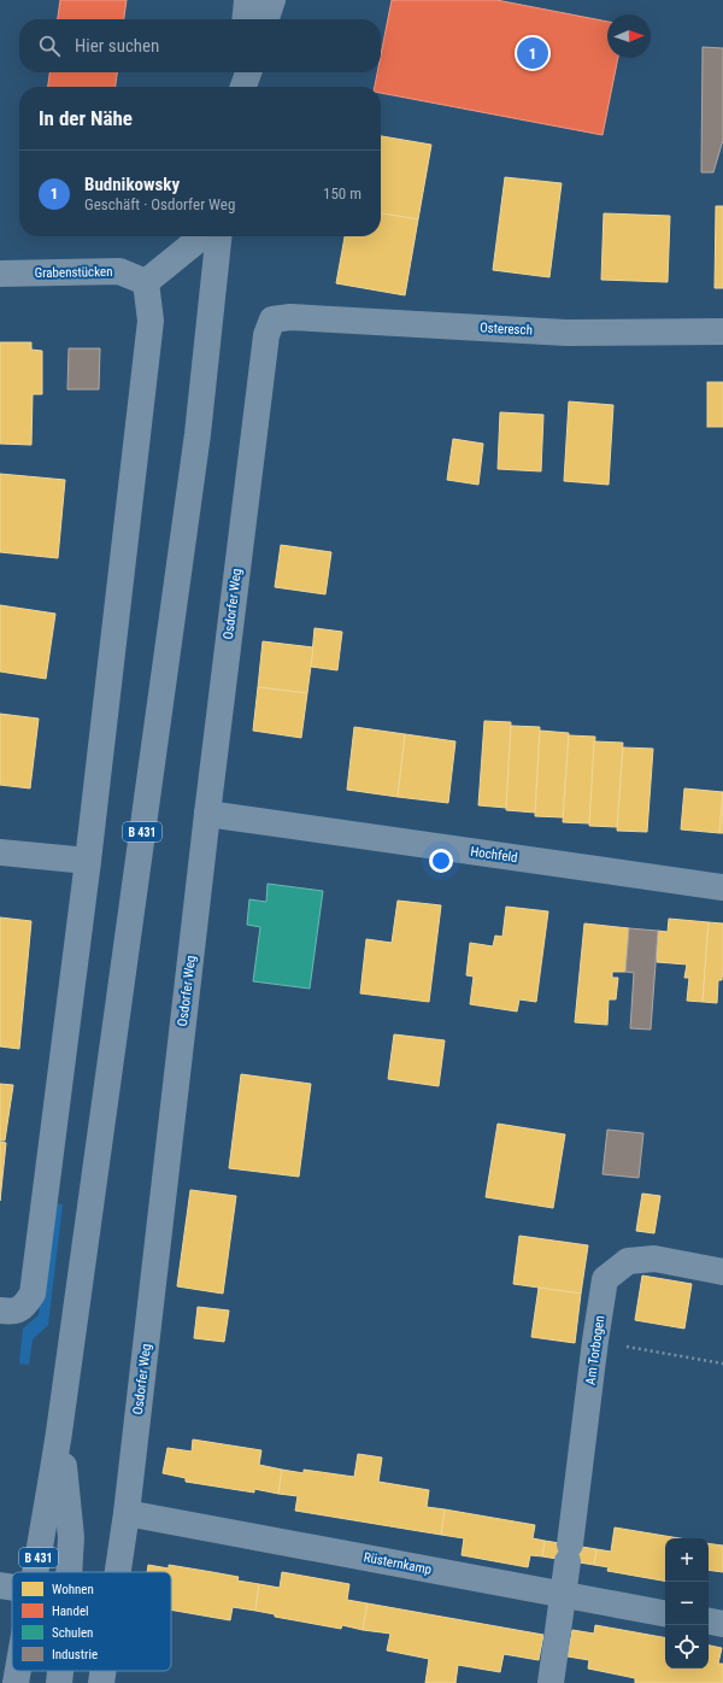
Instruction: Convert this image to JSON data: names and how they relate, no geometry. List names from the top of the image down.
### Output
{
  "streets": {
    "main road": ["B 431"],
    "street": [
      "Grabenstücken",
      "Osteresch",
      "Osdorfer Weg",
      "Hochfeld",
      "Am Torbogen",
      "Rüsternkamp"
    ]
  },
  "crossings": [
    ["Osteresch", "Osdorfer Weg"],
    ["Osdorfer Weg", "Hochfeld"],
    ["Osdorfer Weg", "Rüsternkamp"],
    ["Am Torbogen", "Rüsternkamp"]
  ],
  "legend": [
    "Wohnen",
    "Handel",
    "Schulen",
    "Industrie"
  ],
  "north": "right",
  "page": {
    "search": "Hier suchen",
    "pins": "1",
    "heading": "In der Nähe",
    "list": [
      {
        "mark": "1",
        "name": "Budnikowsky",
        "note": "Geschäft · Osdorfer Weg",
        "value": "150 m"
      }
    ],
    "map_buttons": ["+", "−"]
  }
}
